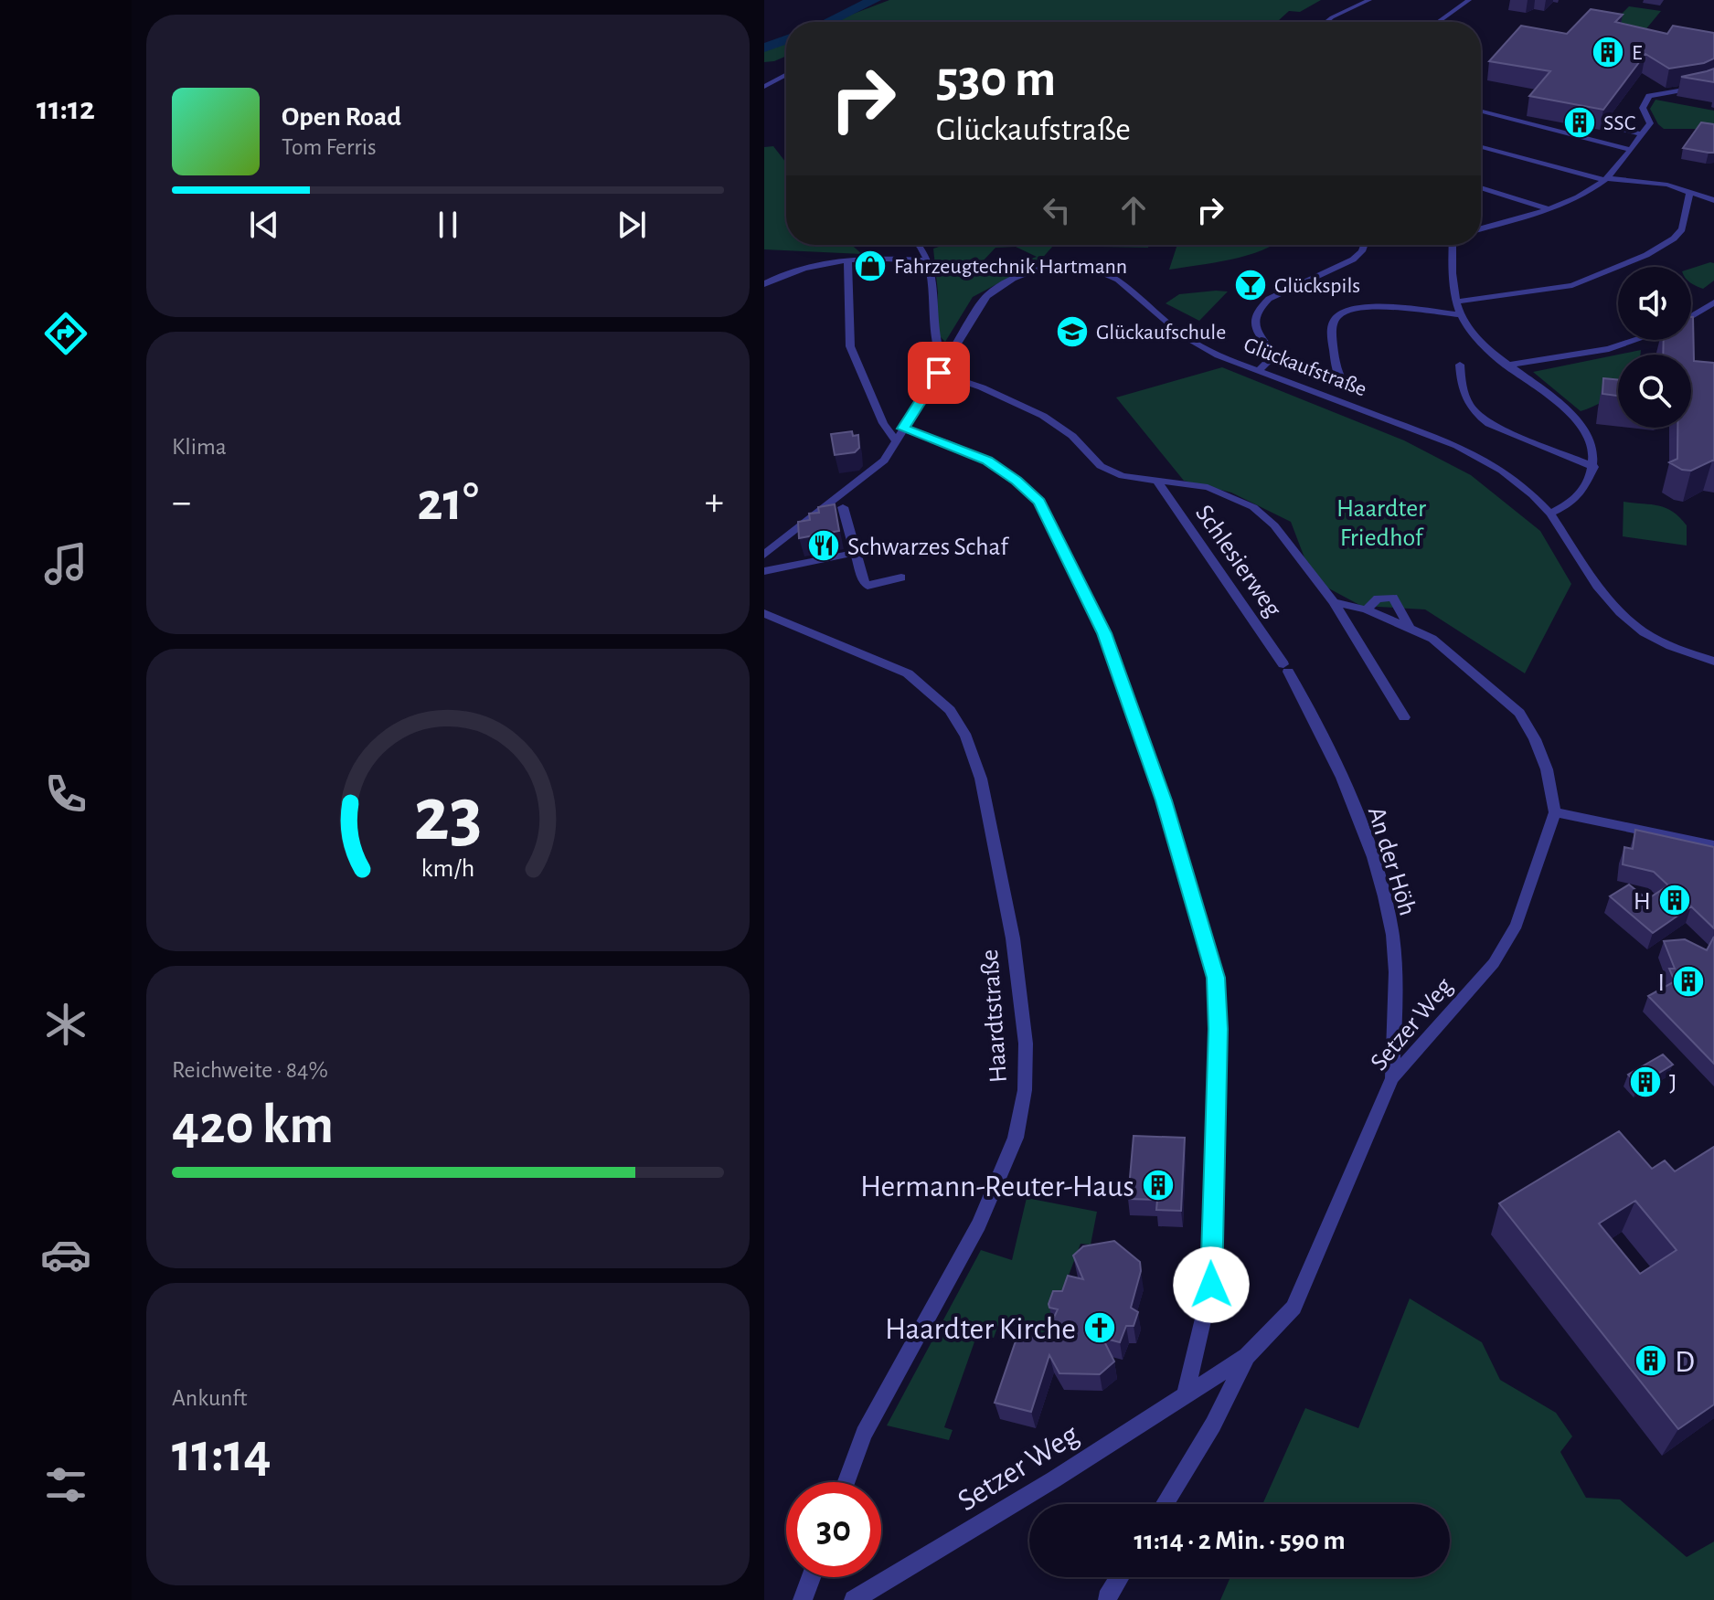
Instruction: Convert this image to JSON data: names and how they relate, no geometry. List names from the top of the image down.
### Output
{
  "streets": {
    "street": [
      "Glückaufstraße",
      "Schlesierweg",
      "An der Höh",
      "Haardtstraße",
      "Setzer Weg"
    ]
  },
  "crossings": [
    ["Schlesierweg", "An der Höh"],
    ["An der Höh", "Setzer Weg"]
  ],
  "parks": ["Haardter Friedhof"],
  "places": {
    "building": [
      "E",
      "SSC",
      "H",
      "I",
      "J",
      "Hermann-Reuter-Haus",
      "D"
    ],
    "shop": ["Fahrzeugtechnik Hartmann"],
    "bar": ["Glückspils"],
    "school or university": ["Glückaufschule"],
    "restaurant": ["Schwarzes Schaf"],
    "church": ["Haardter Kirche"]
  },
  "page": {
    "tabs": "11:12",
    "turn": ["530 m", "Glückaufstraße"],
    "song": ["Open Road", "Tom Ferris"],
    "tile": [
      "Klima",
      ["Reichweite · 84%", "420 km"],
      ["Ankunft", "11:14"]
    ],
    "heat": ["−", "21°", "+"],
    "limit": "30",
    "trip": "11:14 · 2 Min. · 590 m",
    "gauge": ["23", "km/h"]
  }
}
